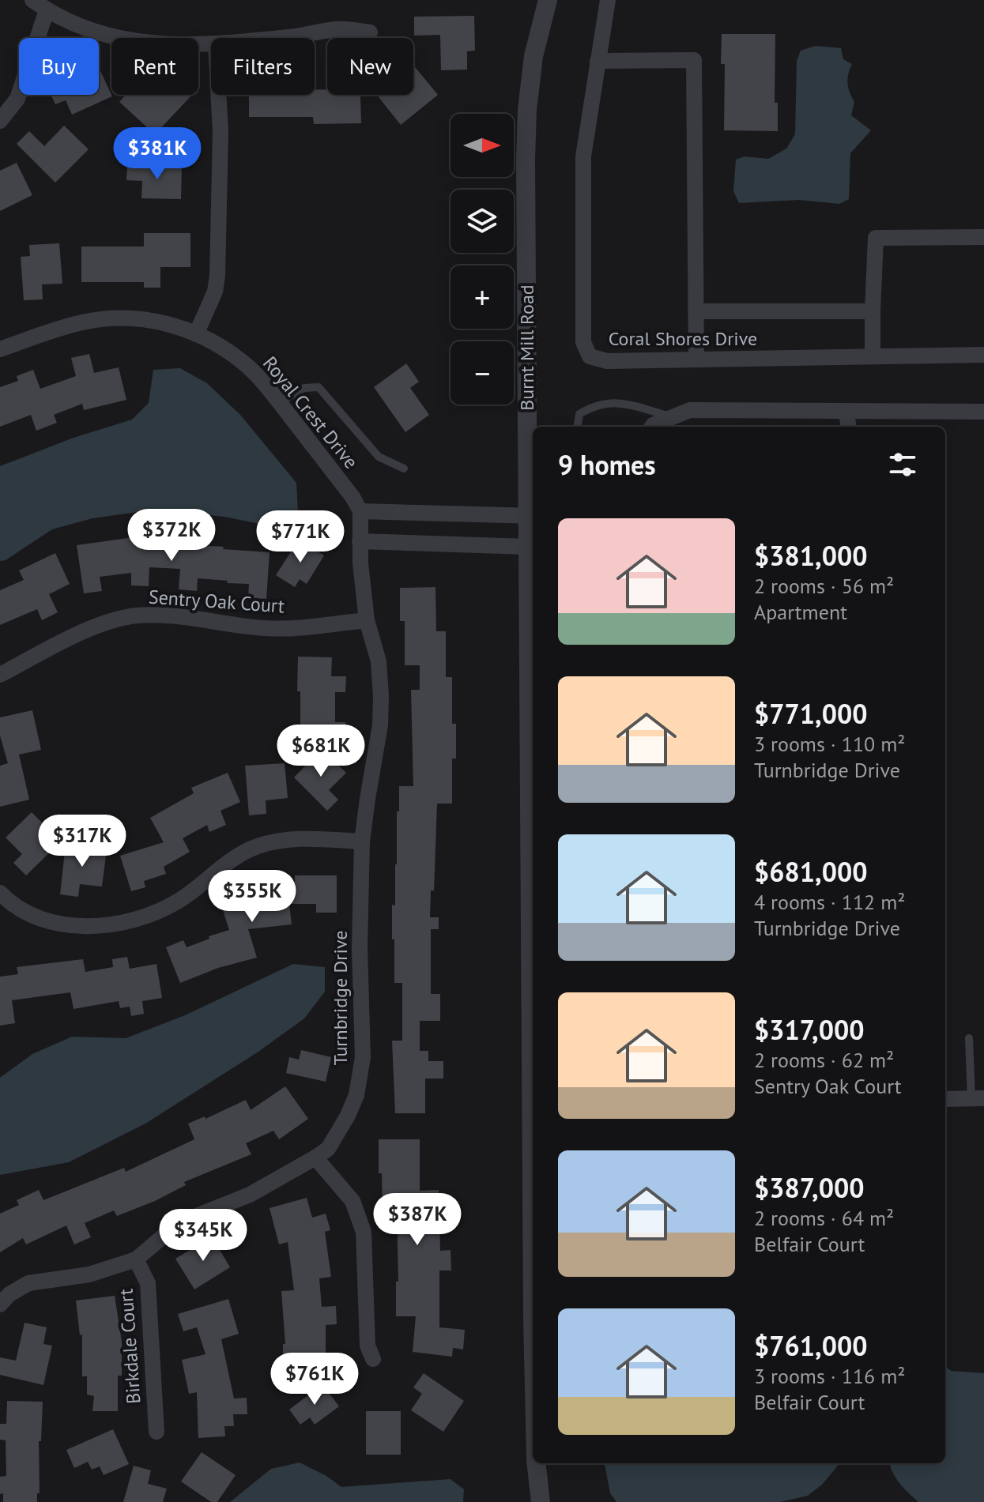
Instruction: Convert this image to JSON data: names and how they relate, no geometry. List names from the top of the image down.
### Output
{
  "streets": {
    "street": [
      "Coral Shores Drive",
      "Burnt Mill Road",
      "Royal Crest Drive",
      "Sentry Oak Court",
      "Turnbridge Drive",
      "Birkdale Court"
    ]
  },
  "crossings": [
    ["Royal Crest Drive", "Turnbridge Drive"],
    ["Sentry Oak Court", "Turnbridge Drive"],
    ["Turnbridge Drive", "Birkdale Court"]
  ],
  "north": "right",
  "page": {
    "chip": [
      "Buy",
      "Rent",
      "Filters",
      "New"
    ],
    "map_buttons": ["+", "−"],
    "price": [
      "$381K",
      "$372K",
      "$771K",
      "$681K",
      "$317K",
      "$355K",
      "$387K",
      "$345K",
      "$761K"
    ],
    "heading": "9 homes",
    "list": [
      {
        "name": "$381,000",
        "note": "2 rooms · 56 m² · Apartment"
      },
      {
        "name": "$771,000",
        "note": "3 rooms · 110 m² · Turnbridge Drive"
      },
      {
        "name": "$681,000",
        "note": "4 rooms · 112 m² · Turnbridge Drive"
      },
      {
        "name": "$317,000",
        "note": "2 rooms · 62 m² · Sentry Oak Court"
      },
      {
        "name": "$387,000",
        "note": "2 rooms · 64 m² · Belfair Court"
      },
      {
        "name": "$761,000",
        "note": "3 rooms · 116 m² · Belfair Court"
      }
    ]
  }
}
